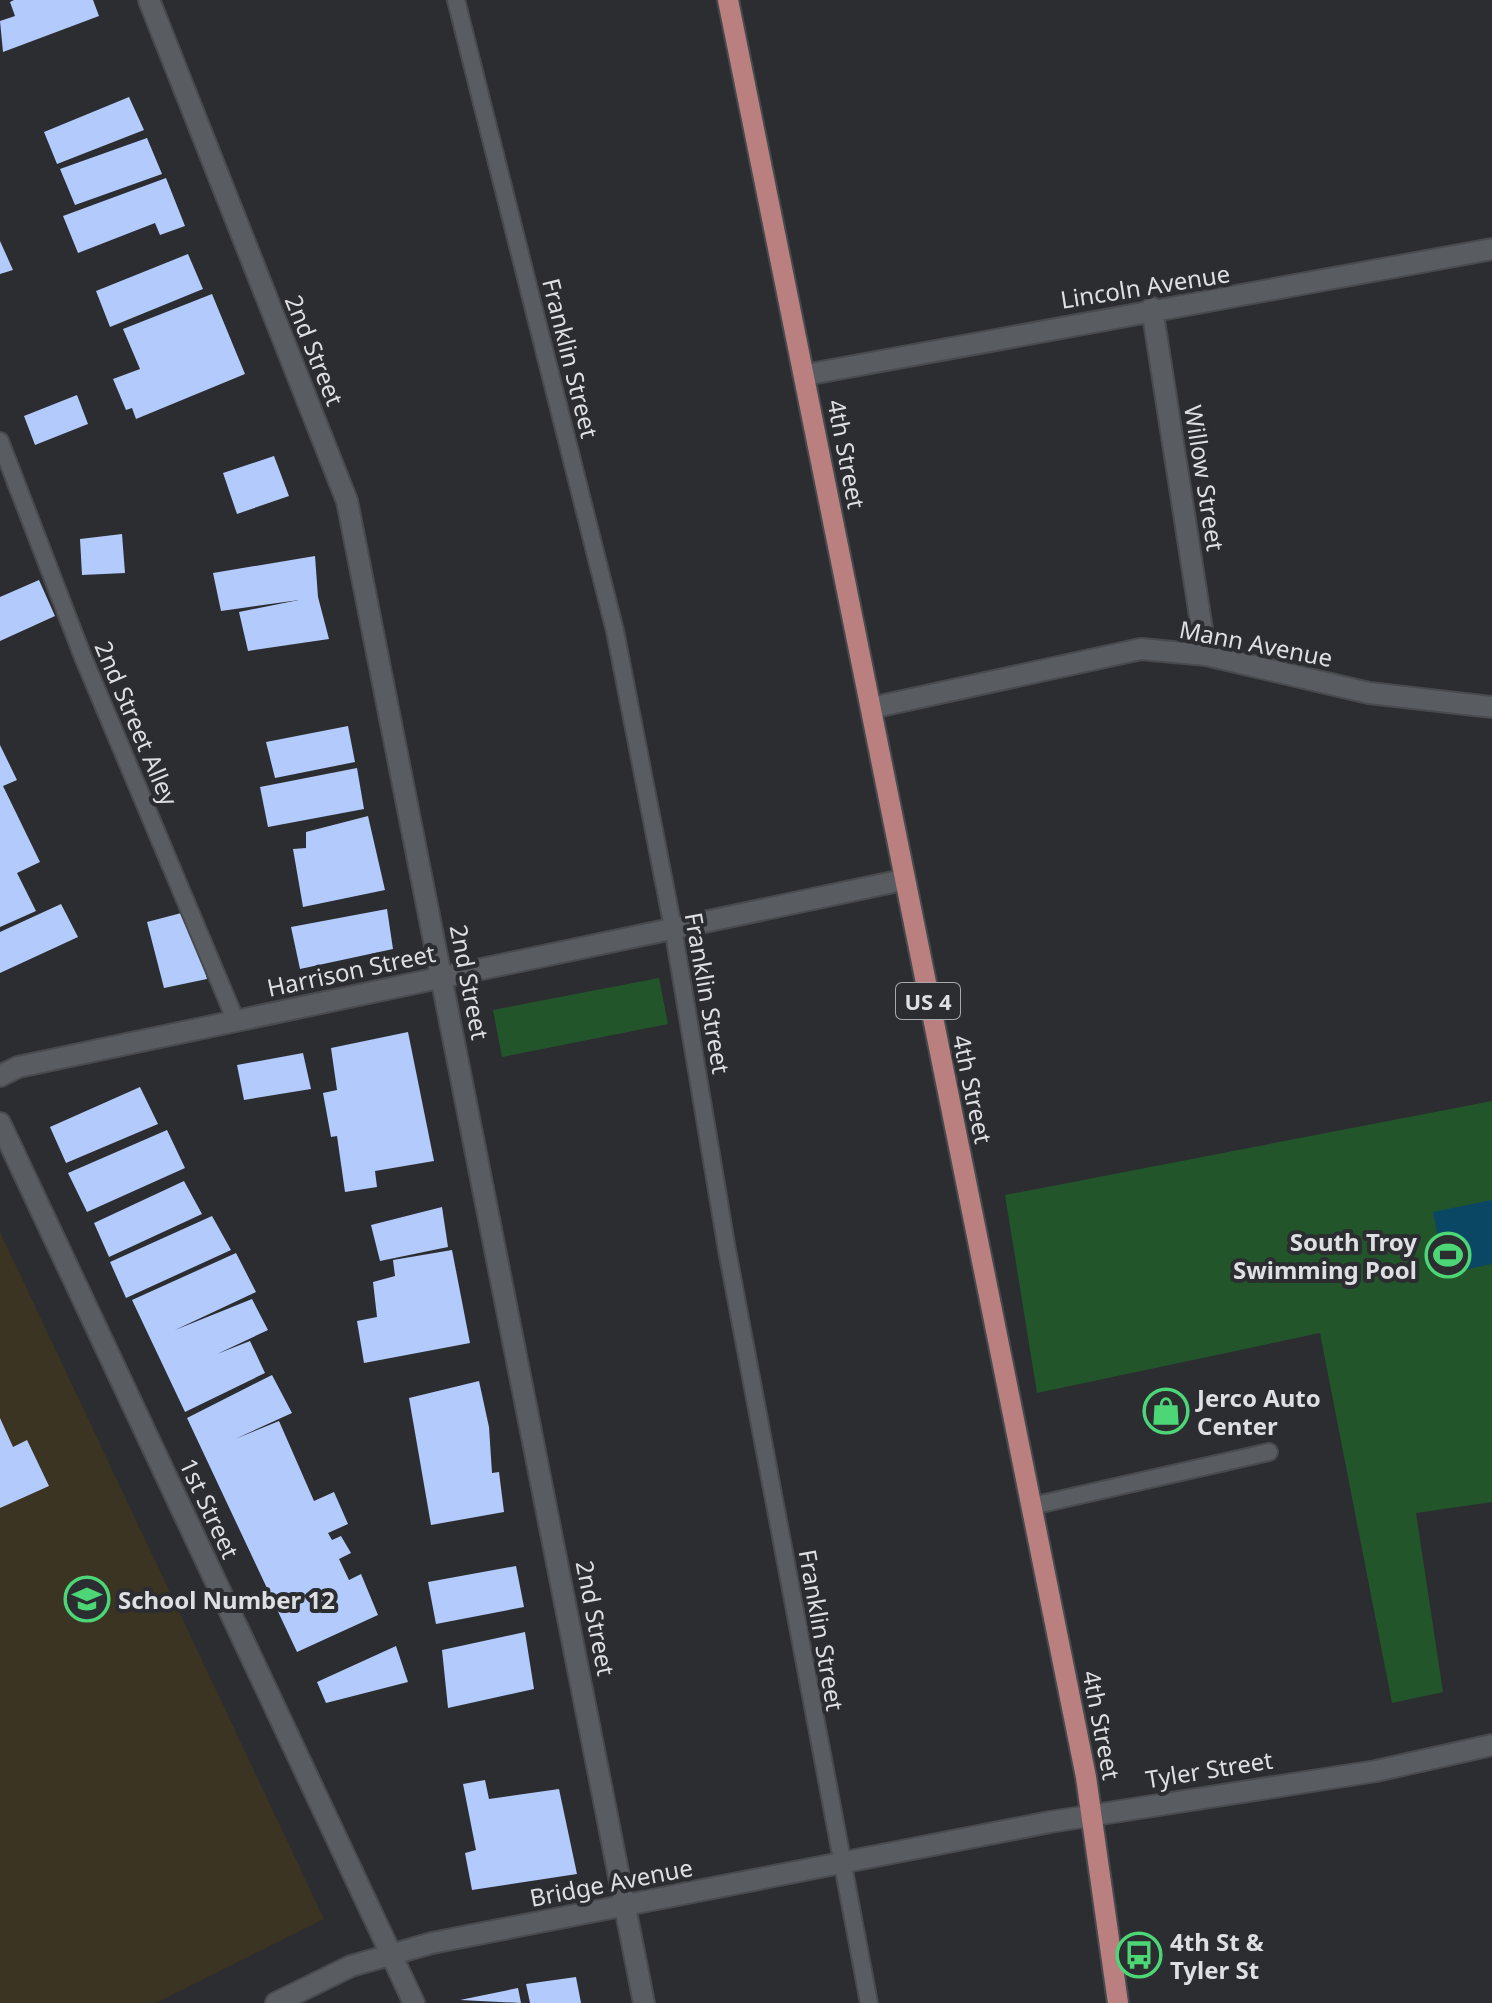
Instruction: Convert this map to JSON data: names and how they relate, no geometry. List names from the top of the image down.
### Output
{
  "streets": {
    "main road": ["4th Street", "US 4"],
    "street": [
      "Lincoln Avenue",
      "2nd Street",
      "Willow Street",
      "Mann Avenue",
      "Harrison Street",
      "1st Street",
      "Tyler Street",
      "Bridge Avenue"
    ],
    "lane": ["Franklin Street", "2nd Street Alley"]
  },
  "crossings": [
    ["Lincoln Avenue", "4th Street"],
    ["Lincoln Avenue", "Willow Street"],
    ["2nd Street", "Harrison Street"],
    ["2nd Street", "Bridge Avenue"],
    ["Franklin Street", "Harrison Street"],
    ["Franklin Street", "Tyler Street"],
    ["Franklin Street", "Bridge Avenue"],
    ["4th Street", "Mann Avenue"],
    ["4th Street", "Harrison Street"],
    ["4th Street", "Tyler Street"],
    ["Willow Street", "Mann Avenue"],
    ["2nd Street Alley", "Harrison Street"],
    ["1st Street", "Bridge Avenue"],
    ["Tyler Street", "Bridge Avenue"]
  ],
  "places": {
    "sports": ["South Troy Swimming Pool"],
    "shop": ["Jerco Auto Center"],
    "school or university": ["School Number 12"],
    "bus stop": ["4th St & Tyler St"]
  }
}
